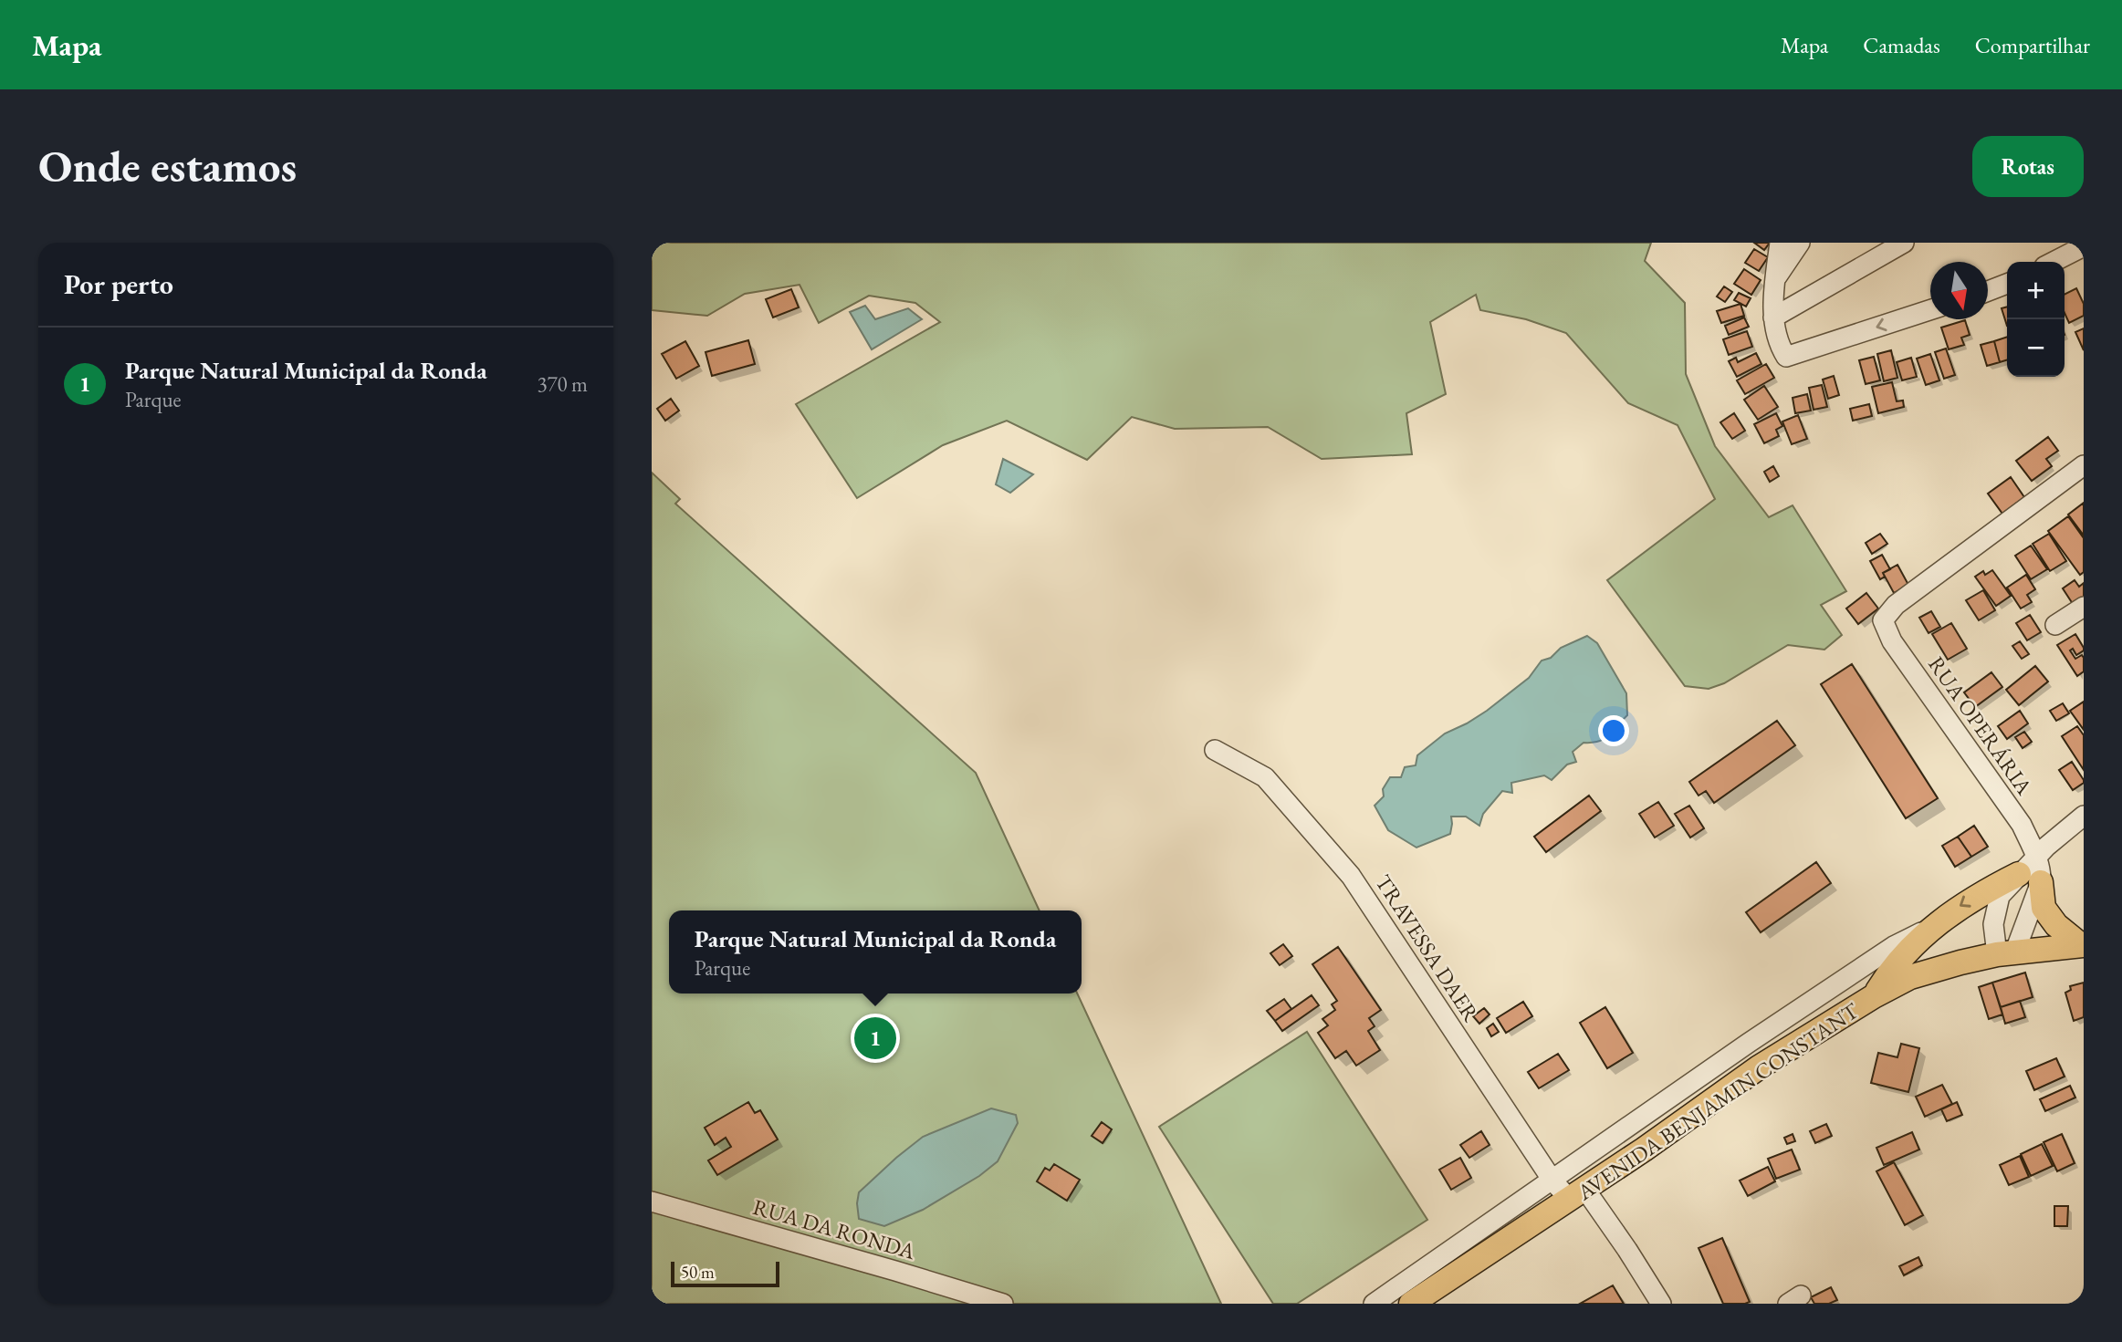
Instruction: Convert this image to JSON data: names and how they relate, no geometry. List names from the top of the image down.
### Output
{
  "streets": {
    "main road": ["AVENIDA BENJAMIN CONSTANT"],
    "street": ["RUA OPERÁRIA", "TRAVESSA DAER", "RUA DA RONDA"]
  },
  "crossings": [
    ["TRAVESSA DAER", "AVENIDA BENJAMIN CONSTANT"]
  ],
  "scale_bar": "50 m",
  "north": "bottom",
  "page": {
    "header": "Mapa",
    "nav": ["Mapa", "Camadas", "Compartilhar"],
    "buttons": "Rotas",
    "title": "Onde estamos",
    "heading": "Por perto",
    "map_buttons": ["+", "−"],
    "list": [
      {
        "mark": "1",
        "name": "Parque Natural Municipal da Ronda",
        "note": "Parque",
        "value": "370 m"
      }
    ],
    "popup": ["Parque Natural Municipal da Ronda", "Parque"],
    "pins": "1",
    "scale": "50 m"
  }
}
